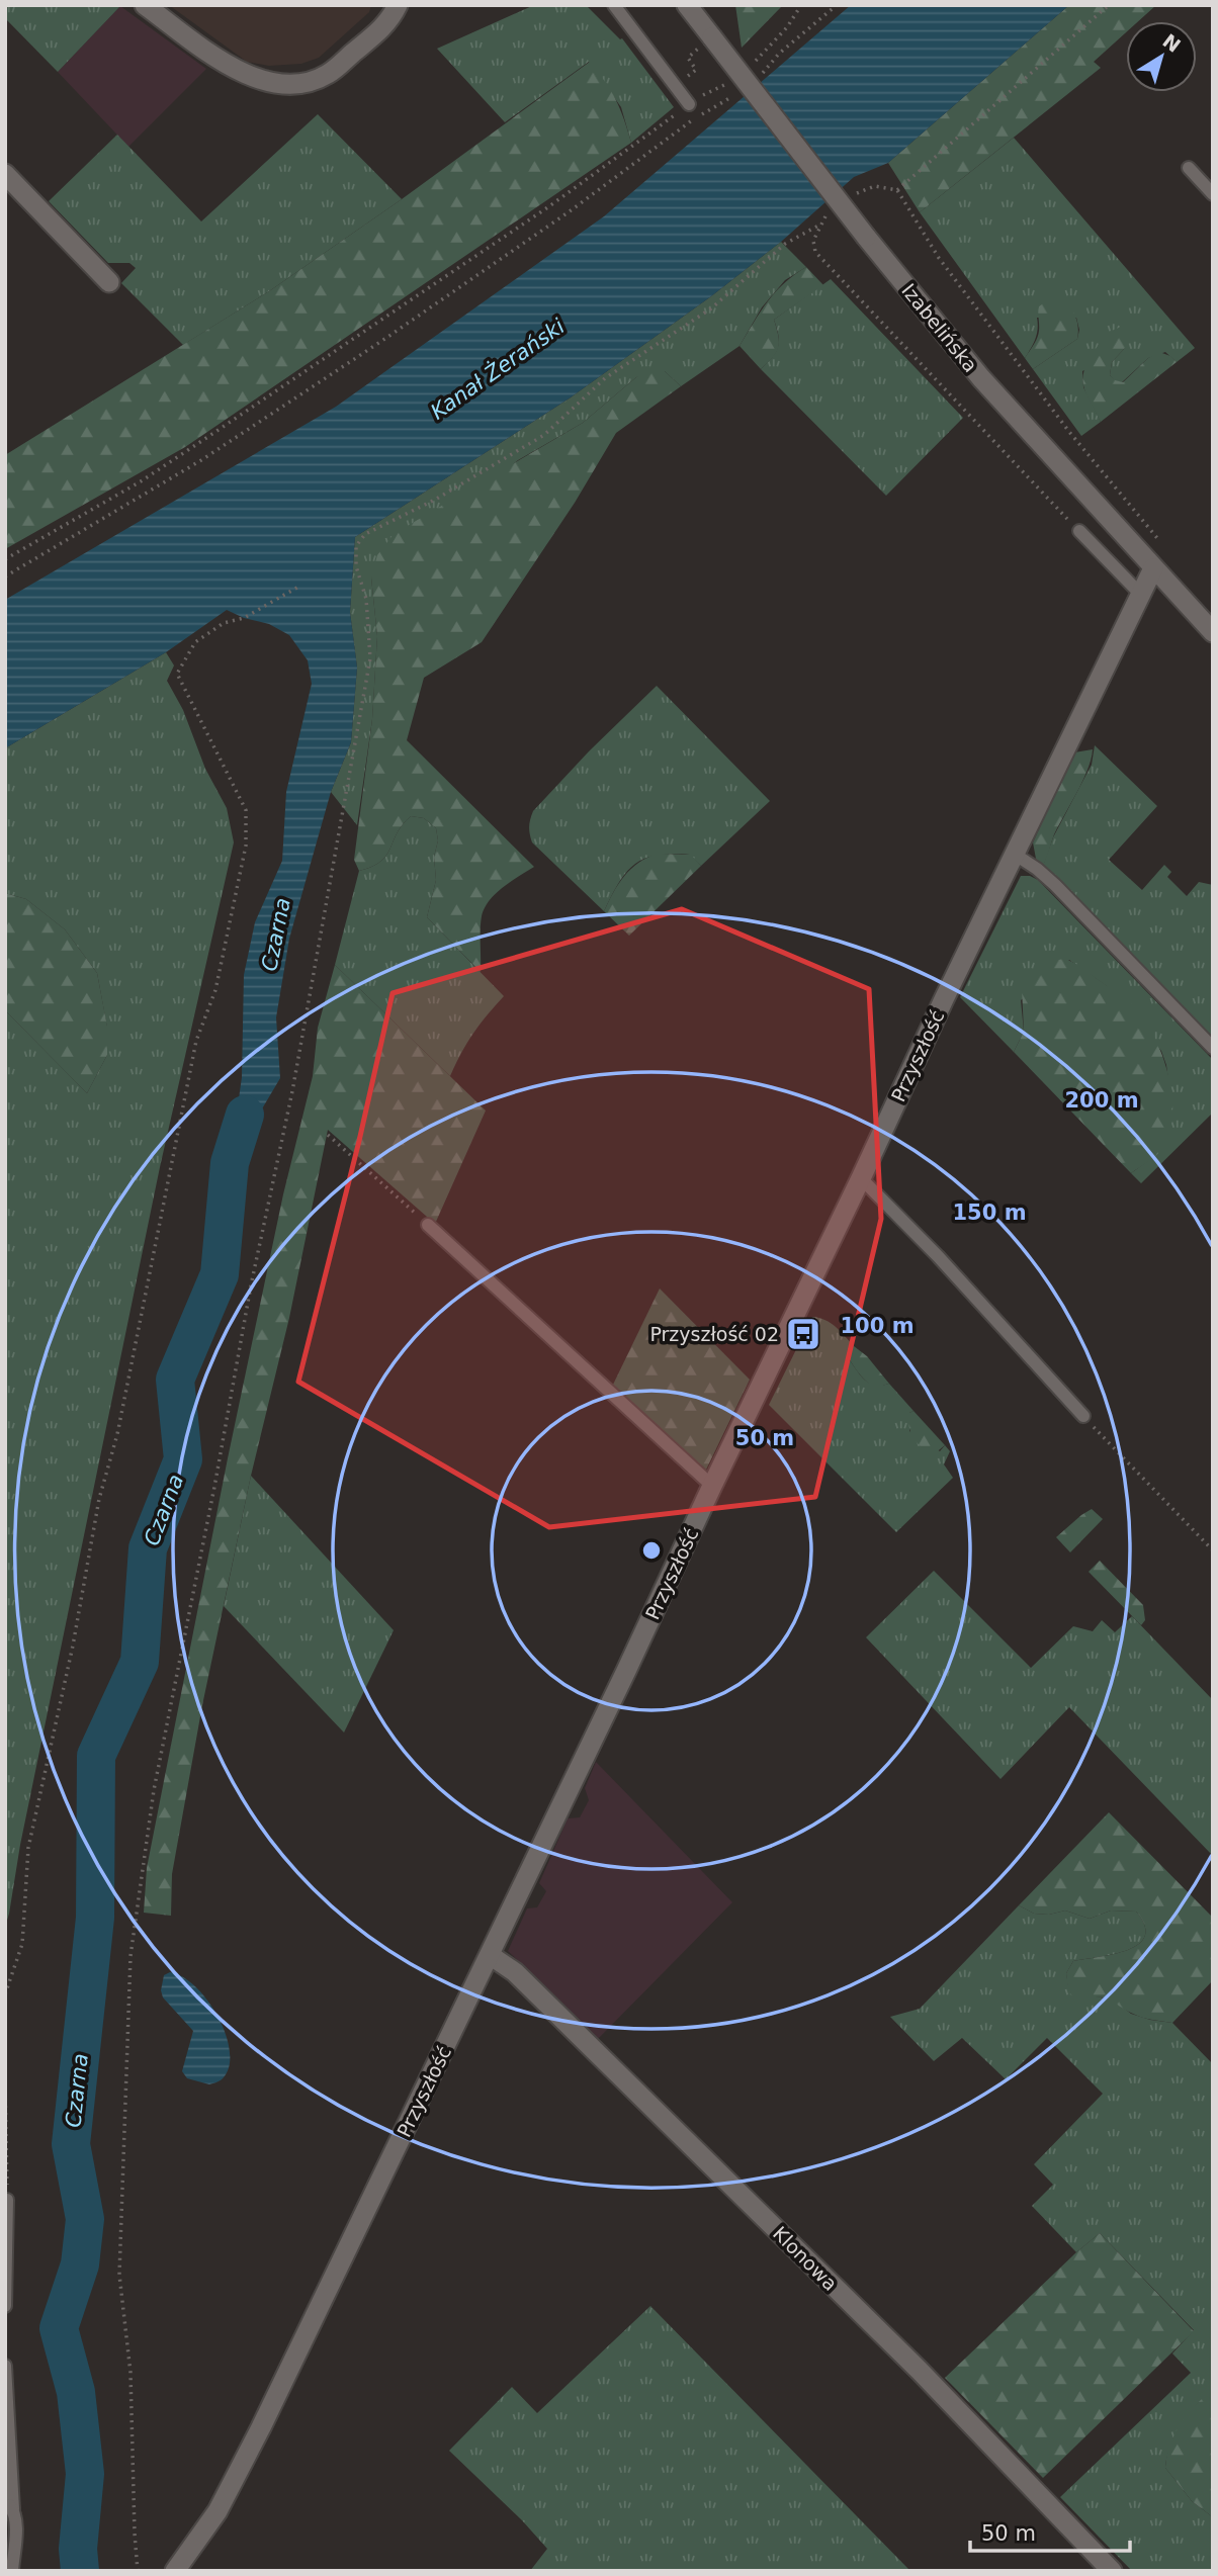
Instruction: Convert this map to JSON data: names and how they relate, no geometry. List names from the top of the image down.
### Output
{
  "streets": {
    "street": ["Izabelińska", "Przyszłość", "Klonowa"]
  },
  "crossings": [
    ["Izabelińska", "Przyszłość"],
    ["Przyszłość", "Klonowa"]
  ],
  "water": ["Kanał Żerański", "Czarna"],
  "places": {
    "bus stop": ["Przyszłość 02"]
  },
  "scale_bar": "50 m",
  "north": "top right",
  "rings": [
    "200 m",
    "150 m",
    "100 m",
    "50 m"
  ]
}
